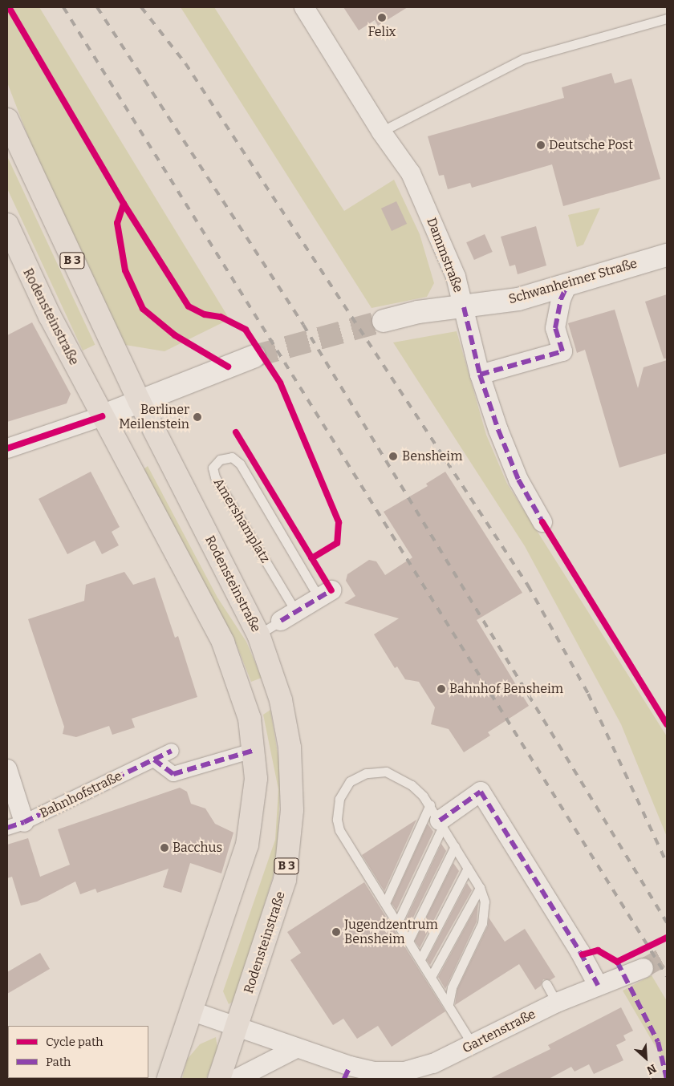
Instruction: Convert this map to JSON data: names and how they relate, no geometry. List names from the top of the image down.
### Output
{
  "streets": {
    "main road": ["B 3", "Schwanheimer Straße", "Rodensteinstraße"],
    "street": [
      "Dammstraße",
      "Amershamplatz",
      "Bahnhofstraße",
      "Gartenstraße"
    ]
  },
  "crossings": [
    ["Dammstraße", "Schwanheimer Straße"],
    ["Rodensteinstraße", "Amershamplatz"],
    ["Rodensteinstraße", "Gartenstraße"]
  ],
  "places": [
    "Felix",
    "Deutsche Post",
    "Berliner Meilenstein",
    "Bensheim",
    "Bahnhof Bensheim",
    "Bacchus",
    "Jugendzentrum Bensheim"
  ],
  "legend": ["Cycle path", "Path"],
  "north": "bottom right"
}
